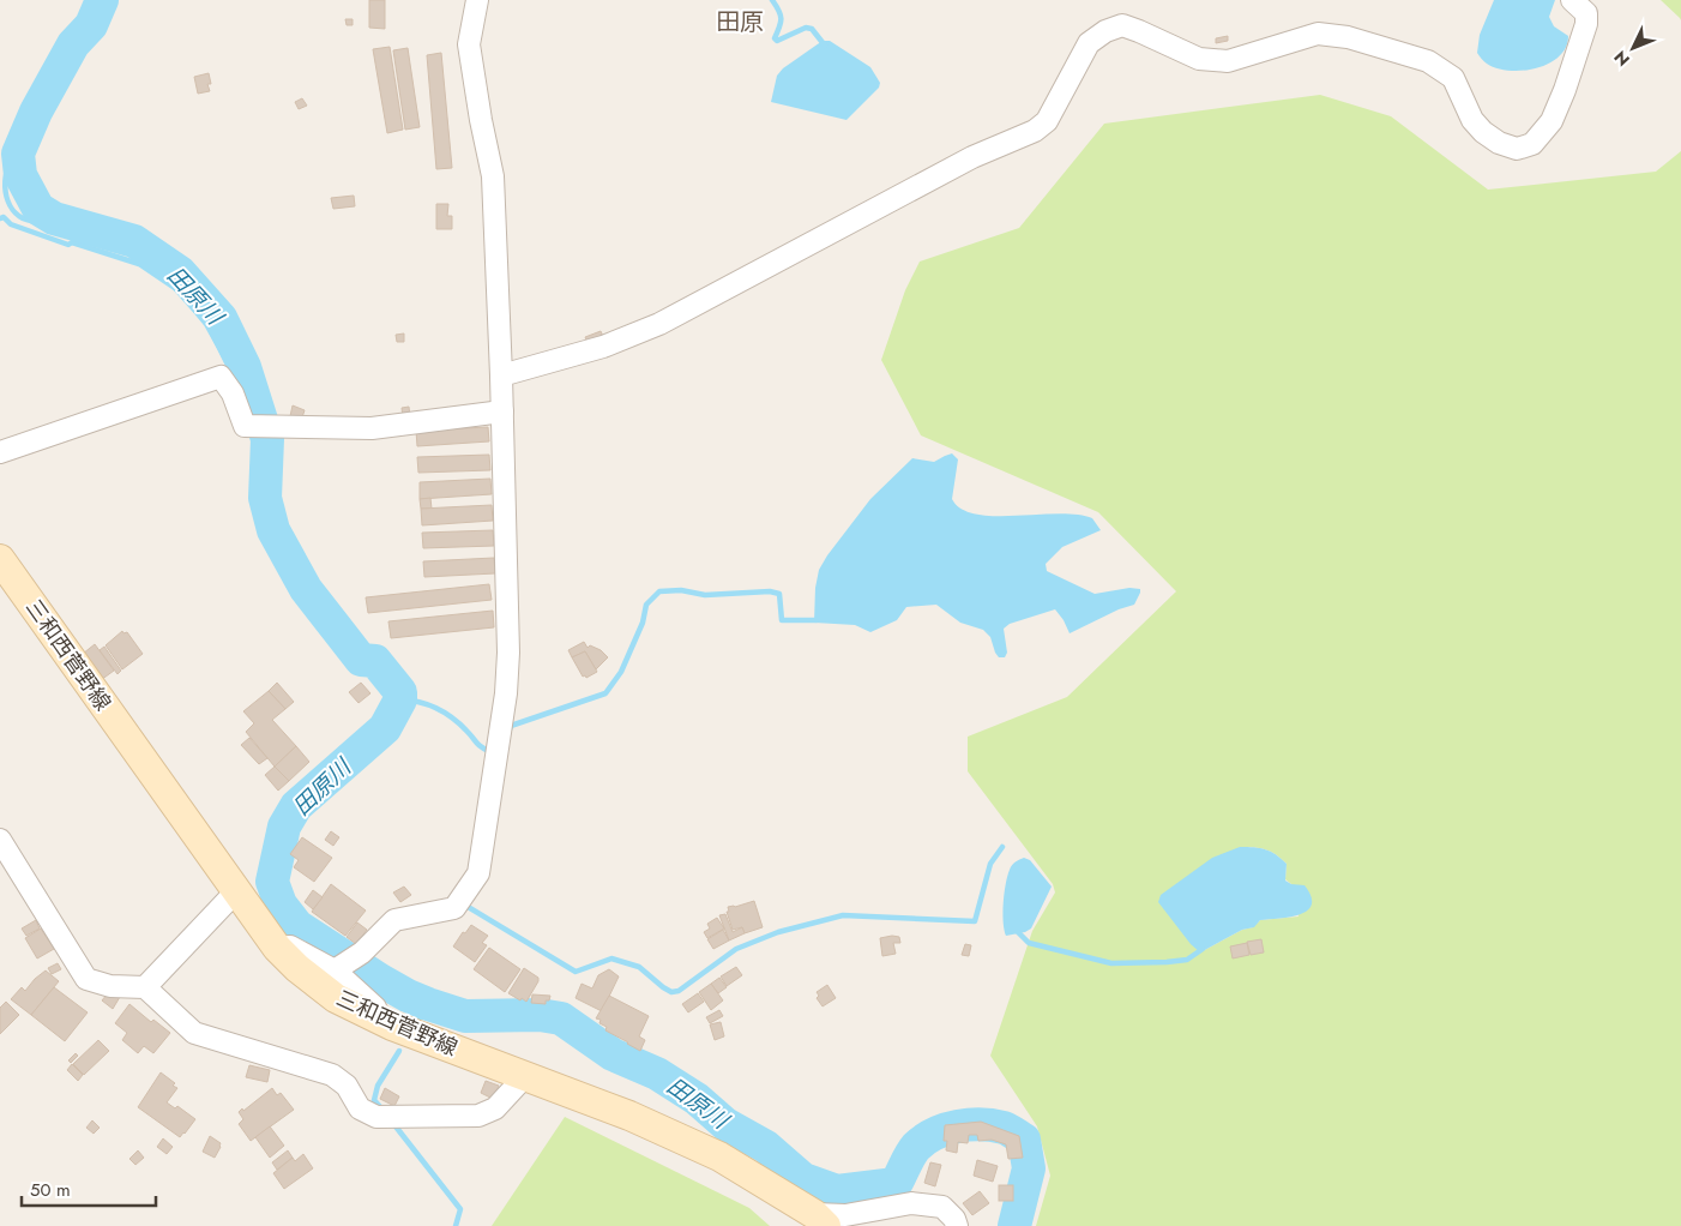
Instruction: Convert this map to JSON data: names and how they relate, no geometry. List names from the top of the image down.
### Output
{
  "streets": {
    "main road": ["三和西菅野線"]
  },
  "districts": ["田原"],
  "water": ["田原川"],
  "scale_bar": "50 m",
  "north": "bottom left"
}
